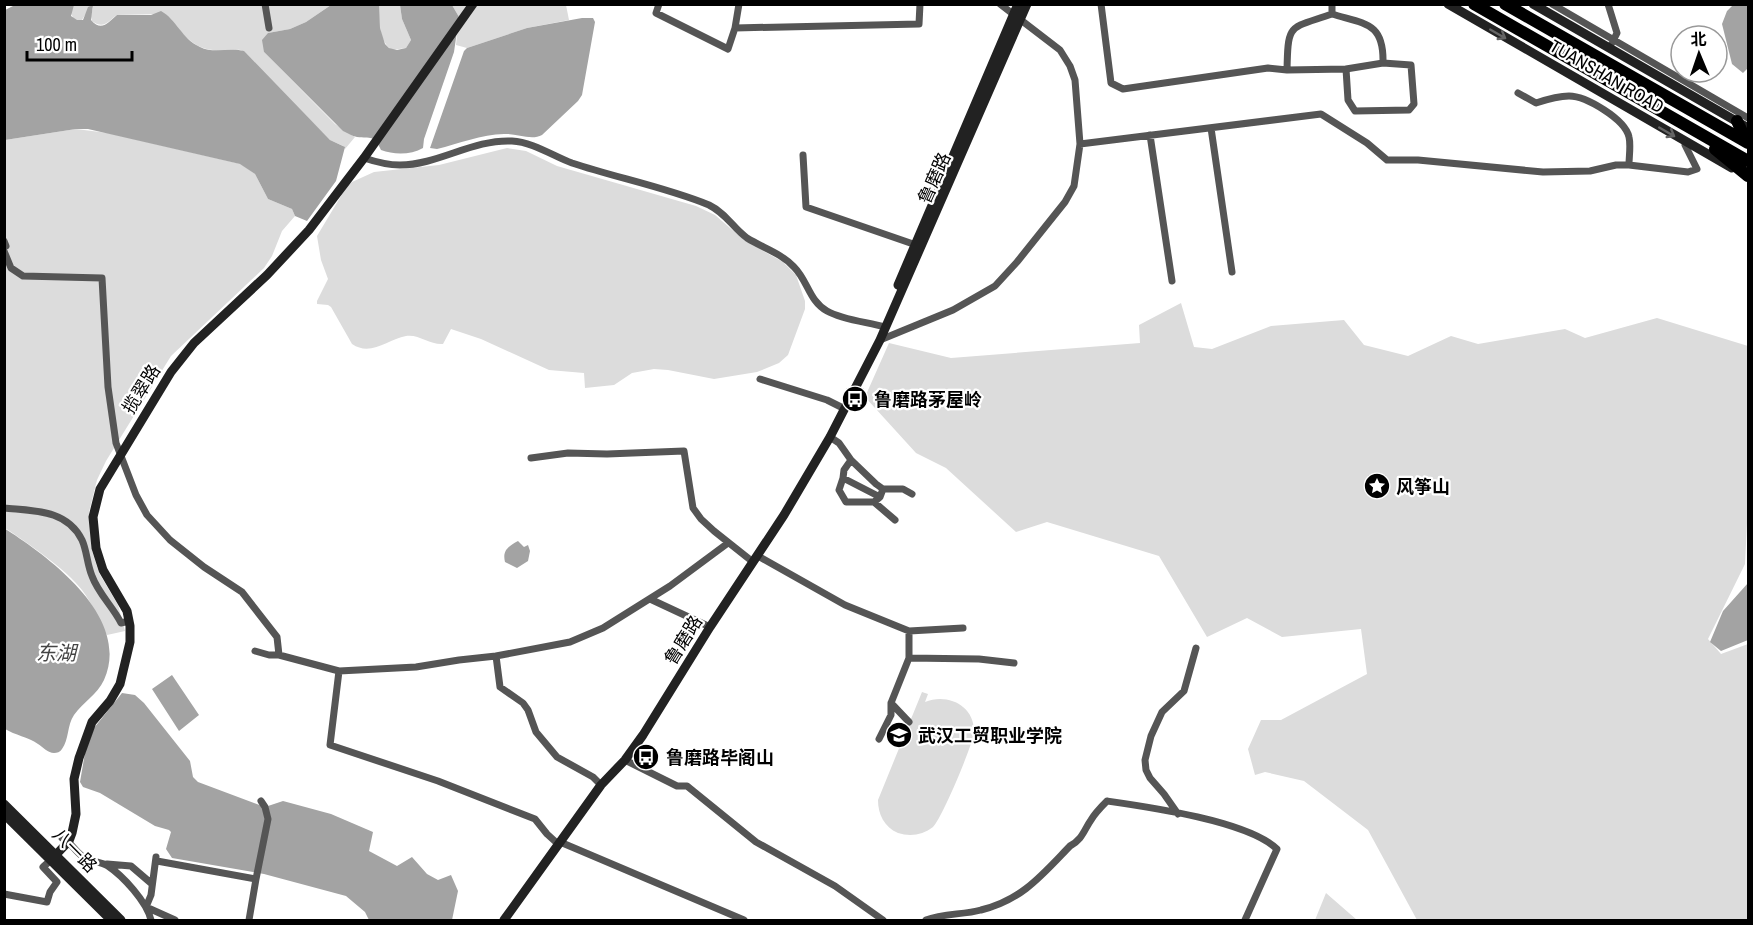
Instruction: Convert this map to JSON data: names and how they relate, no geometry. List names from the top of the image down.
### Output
{
  "streets": {
    "highway": ["TUANSHAN ROAD"],
    "street": ["鲁磨路", "揽翠路", "八一路"]
  },
  "crossings": [
    ["揽翠路", "八一路"]
  ],
  "water": ["东湖"],
  "places": {
    "bus stop": ["鲁磨路茅屋岭", "鲁磨路毕阁山"],
    "place": ["风筝山"],
    "school or university": ["武汉工贸职业学院"]
  },
  "scale_bar": "100 m",
  "north": "top"
}
